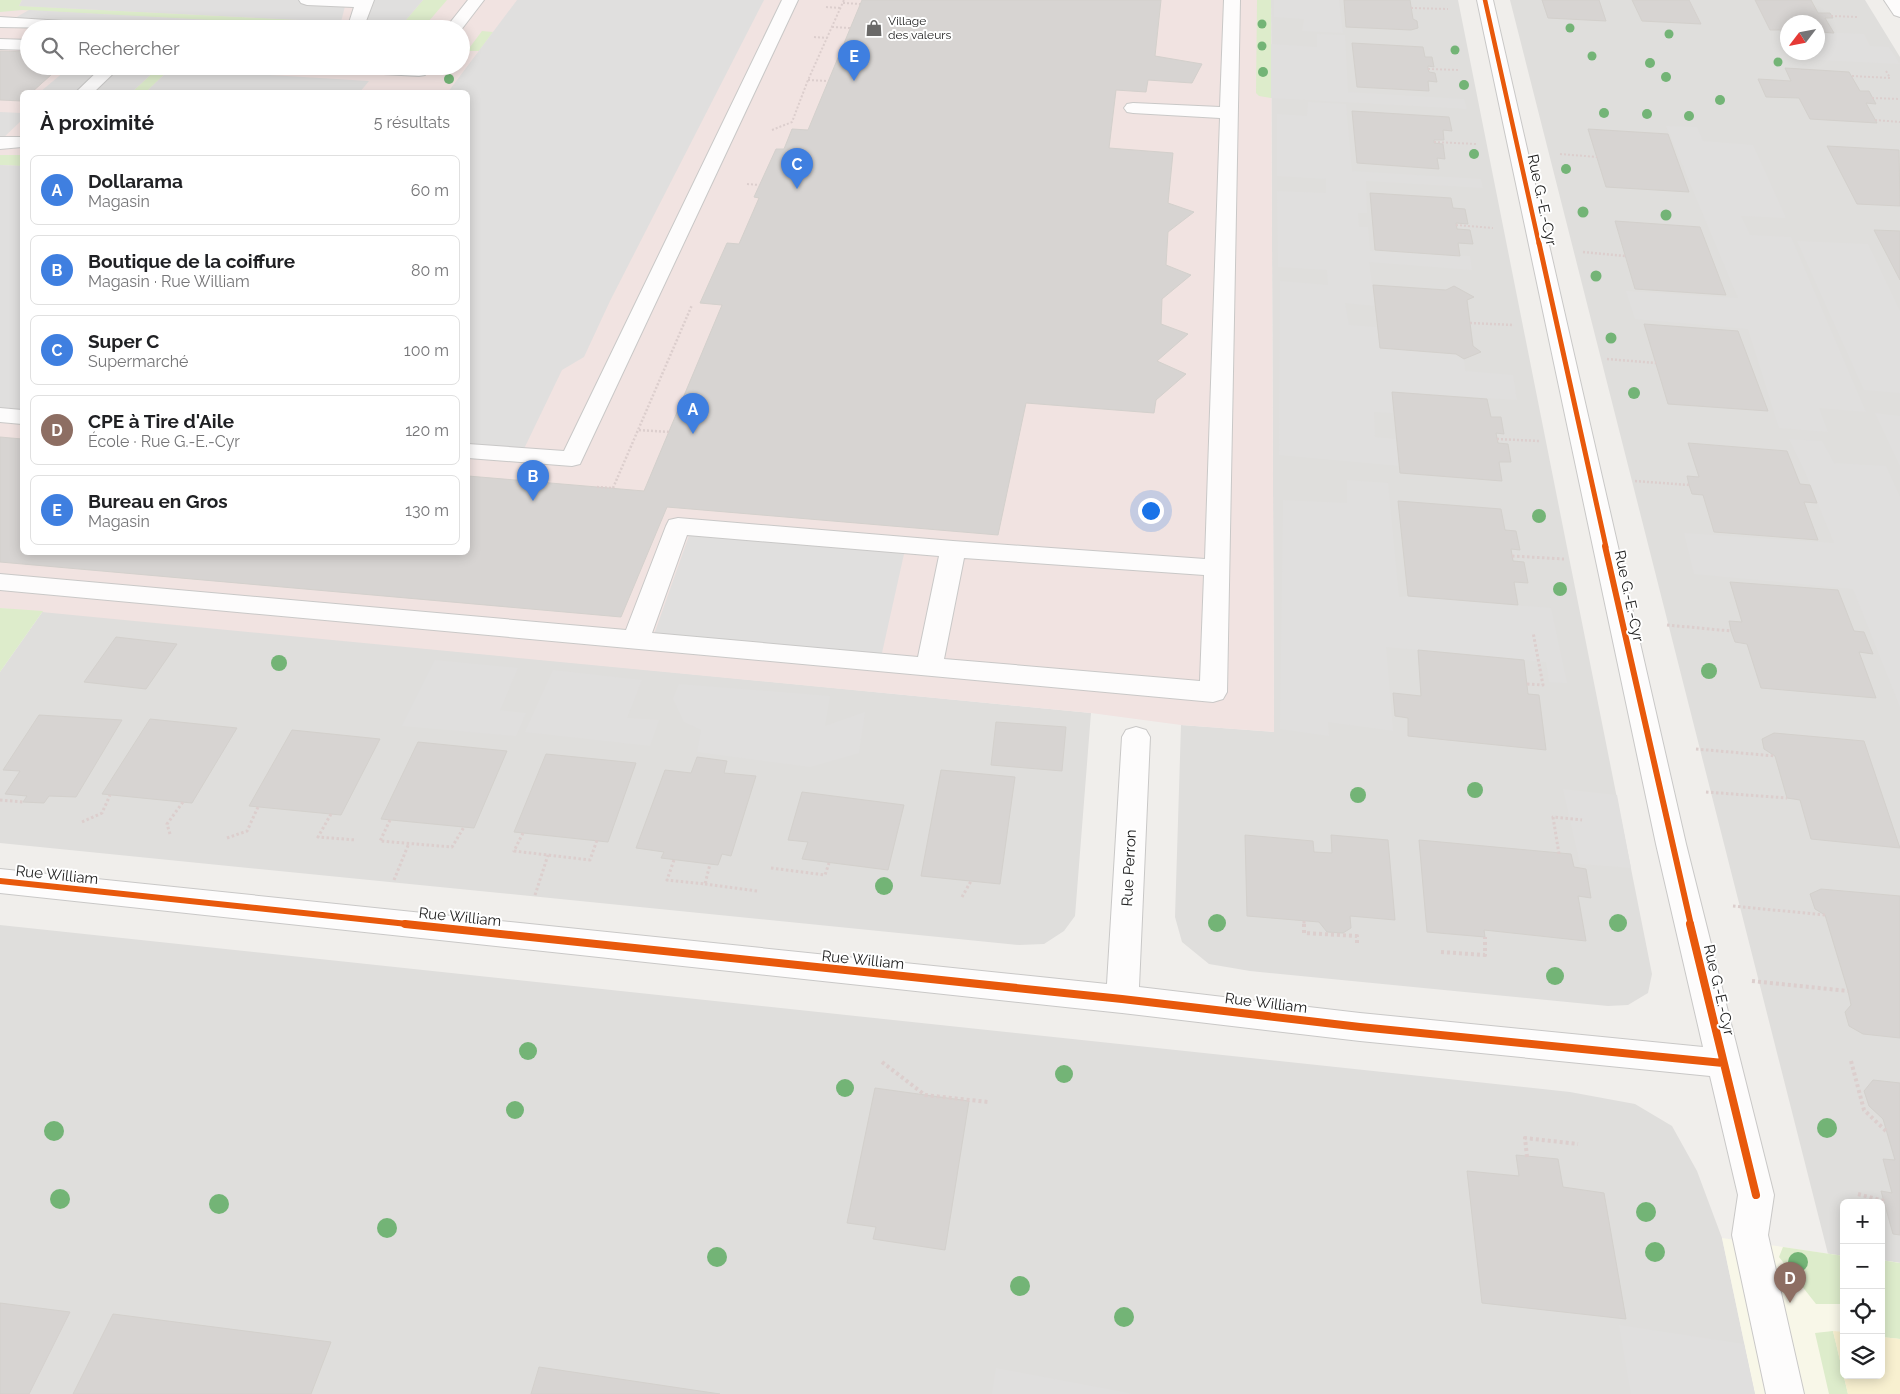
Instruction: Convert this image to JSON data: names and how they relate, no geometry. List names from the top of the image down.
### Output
{
  "streets": {
    "street": ["Rue G.-E.-Cyr", "Rue Perron", "Rue William"]
  },
  "crossings": [
    ["Rue G.-E.-Cyr", "Rue William"],
    ["Rue Perron", "Rue William"]
  ],
  "places": {
    "shop": ["Village des valeurs"]
  },
  "north": "bottom left",
  "page": {
    "search": "Rechercher",
    "pins": [
      "E",
      "C",
      "A",
      "B",
      "D"
    ],
    "heading": ["À proximité", "5 résultats"],
    "list": [
      {
        "mark": "A",
        "name": "Dollarama",
        "note": "Magasin",
        "value": "60 m"
      },
      {
        "mark": "B",
        "name": "Boutique de la coiffure",
        "note": "Magasin · Rue William",
        "value": "80 m"
      },
      {
        "mark": "C",
        "name": "Super C",
        "note": "Supermarché",
        "value": "100 m"
      },
      {
        "mark": "D",
        "name": "CPE à Tire d'Aile",
        "note": "École · Rue G.-E.-Cyr",
        "value": "120 m"
      },
      {
        "mark": "E",
        "name": "Bureau en Gros",
        "note": "Magasin",
        "value": "130 m"
      }
    ],
    "map_buttons": ["+", "−"]
  }
}
